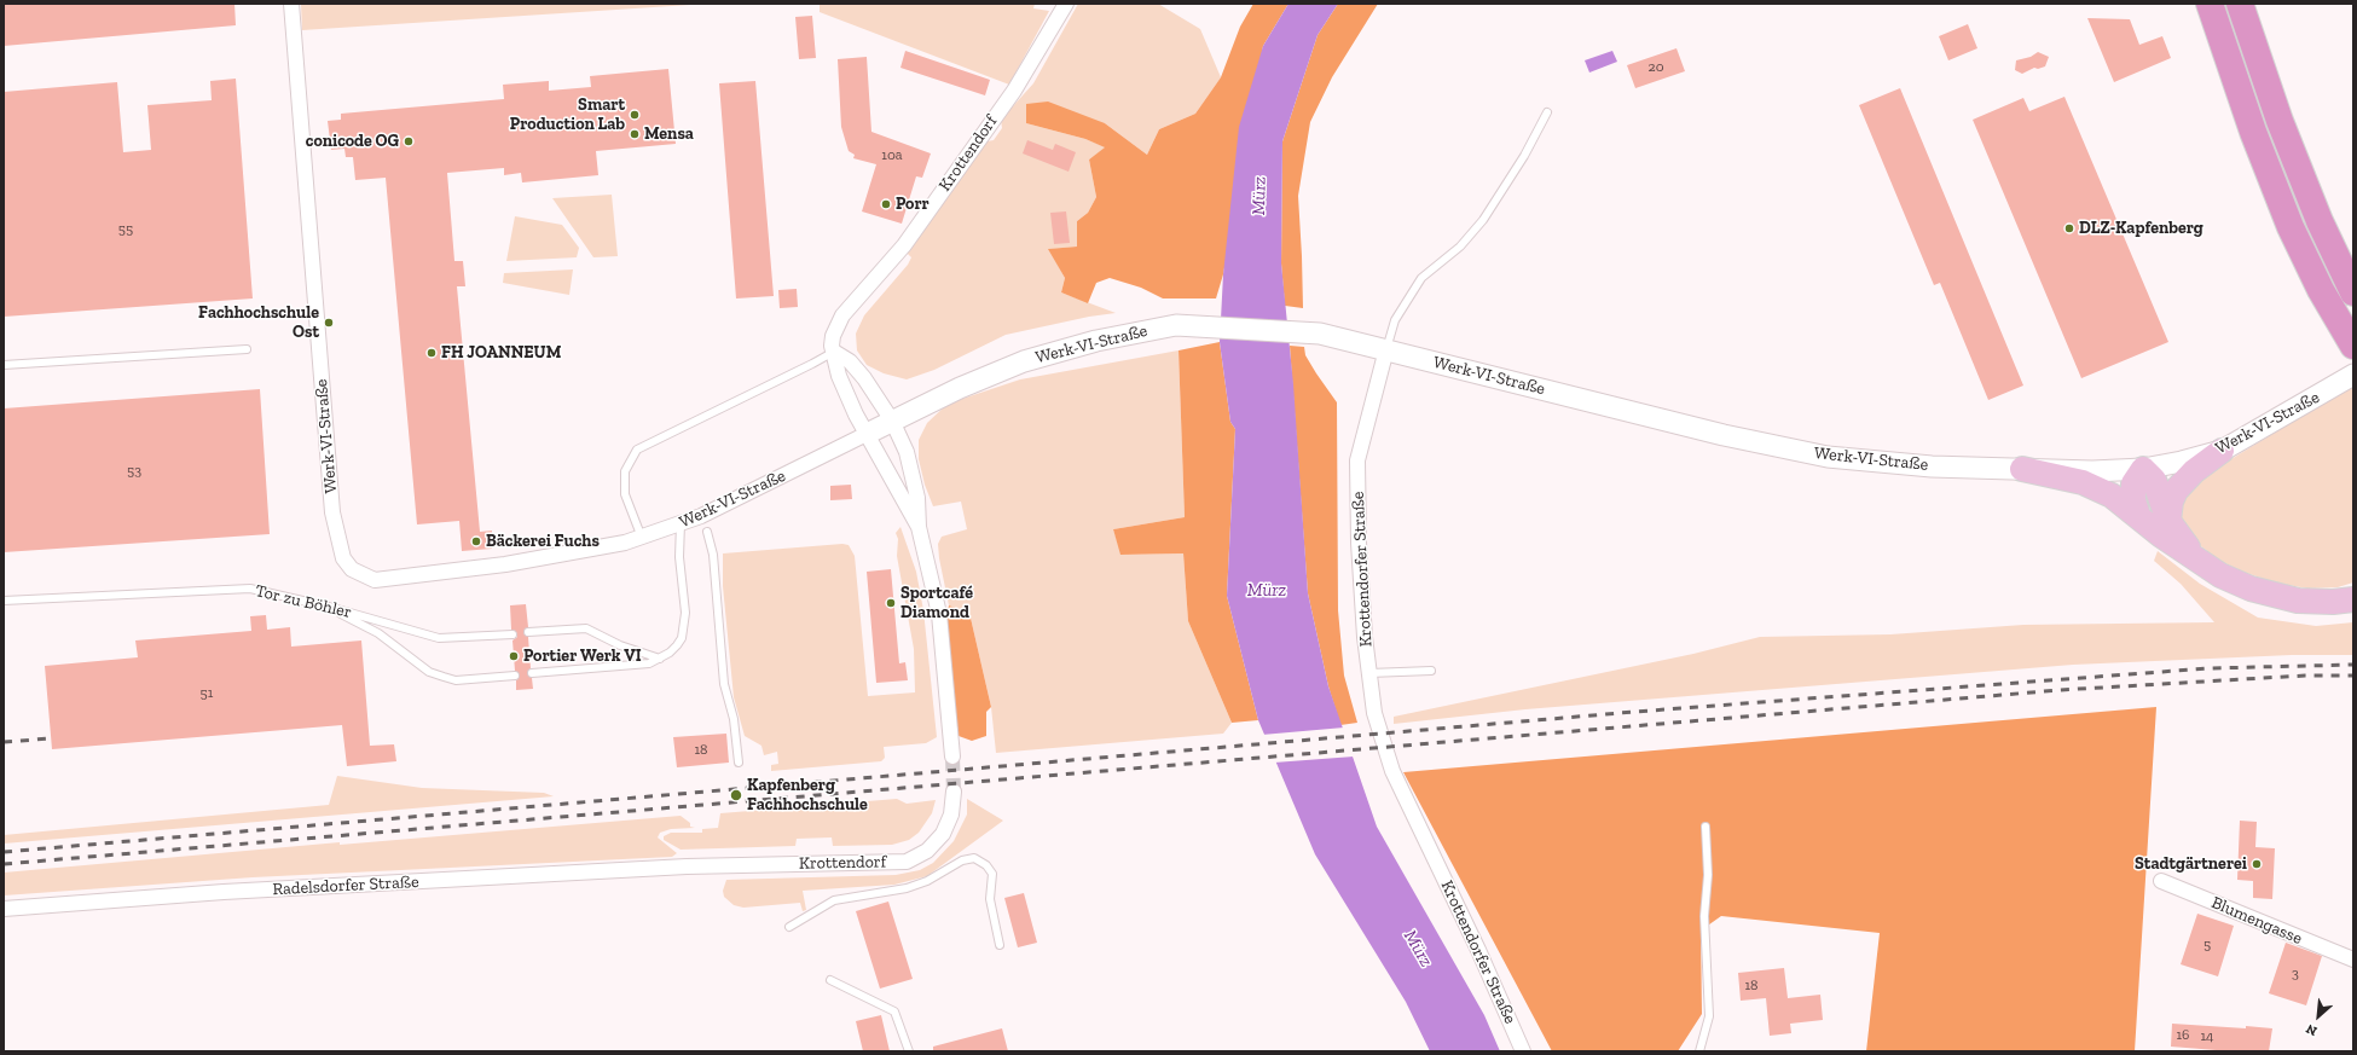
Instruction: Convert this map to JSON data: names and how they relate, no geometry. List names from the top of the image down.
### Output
{
  "streets": {
    "main road": ["Werk-VI-Straße"],
    "street": [
      "Krottendorf",
      "Krottendorfer Straße",
      "Radelsdorfer Straße",
      "Blumengasse"
    ],
    "lane": ["Tor zu Böhler"]
  },
  "crossings": [
    ["Krottendorf", "Werk-VI-Straße"],
    ["Krottendorf", "Radelsdorfer Straße"],
    ["Werk-VI-Straße", "Krottendorfer Straße"]
  ],
  "water": ["Mürz"],
  "places": [
    "Smart Production Lab",
    "Mensa",
    "conicode OG",
    "Porr",
    "DLZ-Kapfenberg",
    "Fachhochschule Ost",
    "FH JOANNEUM",
    "Bäckerei Fuchs",
    "Sportcafé Diamond",
    "Portier Werk VI",
    "Kapfenberg Fachhochschule",
    "Stadtgärtnerei"
  ],
  "house_numbers": [
    "20",
    "10a",
    "55",
    "53",
    "51",
    "18",
    "5",
    "3",
    "18",
    "16",
    "14"
  ],
  "north": "bottom left"
}
